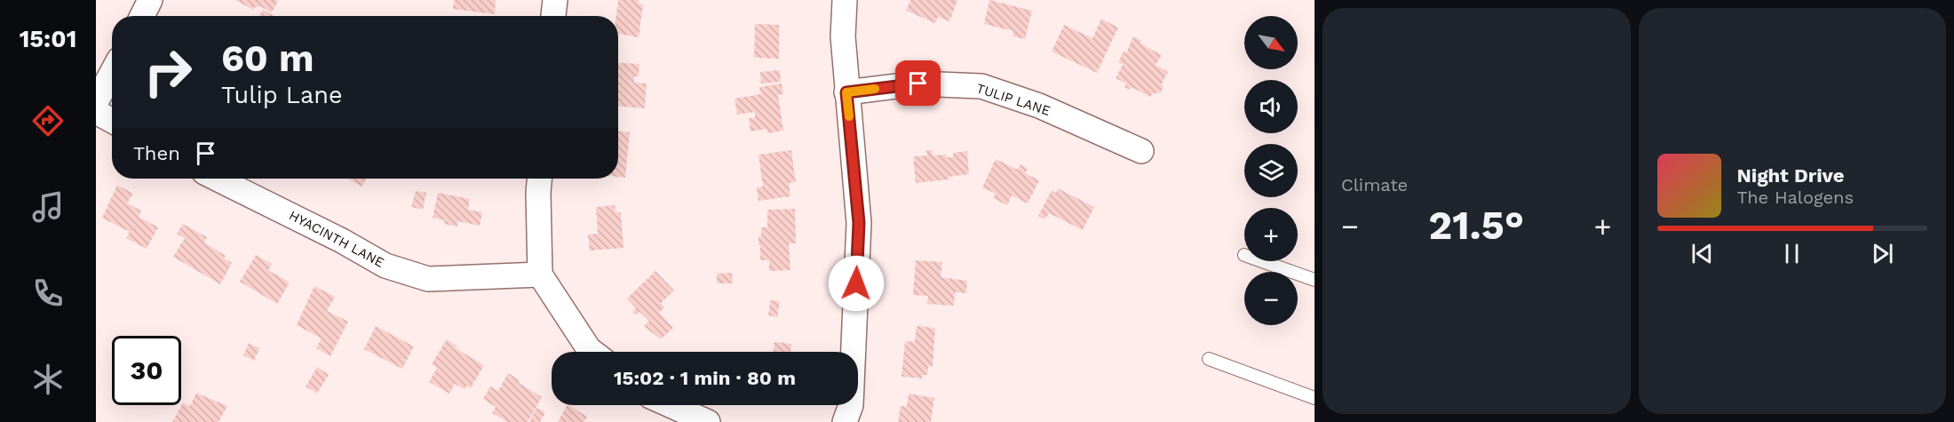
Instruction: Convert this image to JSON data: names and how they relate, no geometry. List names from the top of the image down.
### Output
{
  "streets": {
    "street": ["TULIP LANE", "HYACINTH LANE"]
  },
  "north": "bottom right",
  "page": {
    "tabs": "15:01",
    "tile": "Climate",
    "map_buttons": ["+", "−"],
    "turn": ["60 m", "Tulip Lane"],
    "then": "Then",
    "song": ["Night Drive", "The Halogens"],
    "heat": ["−", "21.5°", "+"],
    "limit": "30",
    "trip": "15:02 · 1 min · 80 m"
  }
}
